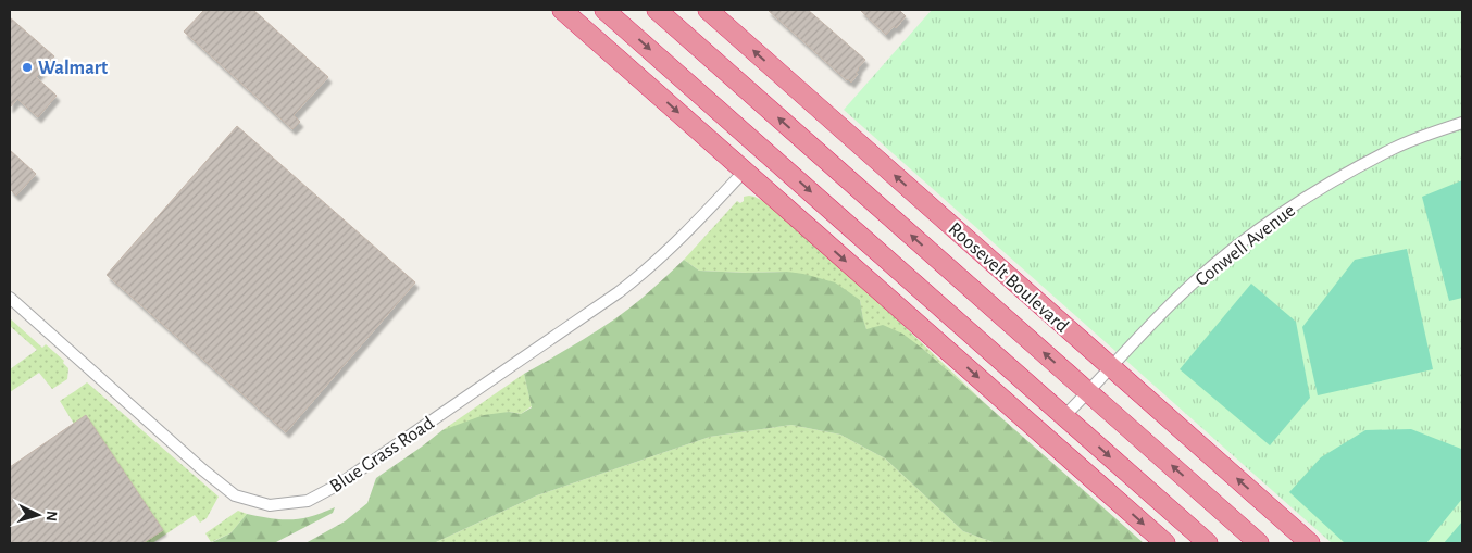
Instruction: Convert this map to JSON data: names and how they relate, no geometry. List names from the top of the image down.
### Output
{
  "streets": {
    "highway": ["Roosevelt Boulevard"],
    "street": ["Conwell Avenue", "Blue Grass Road"]
  },
  "crossings": [
    ["Conwell Avenue", "Roosevelt Boulevard"]
  ],
  "places": ["Walmart"],
  "north": "right"
}
